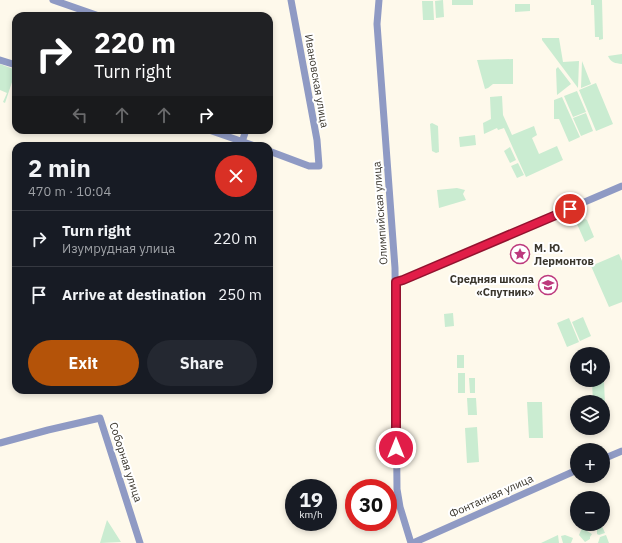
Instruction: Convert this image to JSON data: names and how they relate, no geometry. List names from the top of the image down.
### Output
{
  "streets": {
    "street": [
      "Ивановская улица",
      "Олимпийская улица",
      "Соборная улица",
      "Фонтанная улица"
    ]
  },
  "crossings": [
    ["Олимпийская улица", "Фонтанная улица"]
  ],
  "places": {
    "place": ["М. Ю. Лермонтов"],
    "school or university": ["Средняя школа «Спутник»"]
  },
  "page": {
    "turn": ["220 m", "Turn right"],
    "heading": ["2 min", "470 m · 10:04"],
    "list": [
      {
        "name": "Turn right",
        "note": "Изумрудная улица",
        "value": "220 m"
      },
      {
        "name": "Arrive at destination",
        "value": "250 m"
      }
    ],
    "buttons": ["Exit", "Share"],
    "map_buttons": ["+", "−"],
    "speed": "19 km/h",
    "limit": "30"
  }
}
